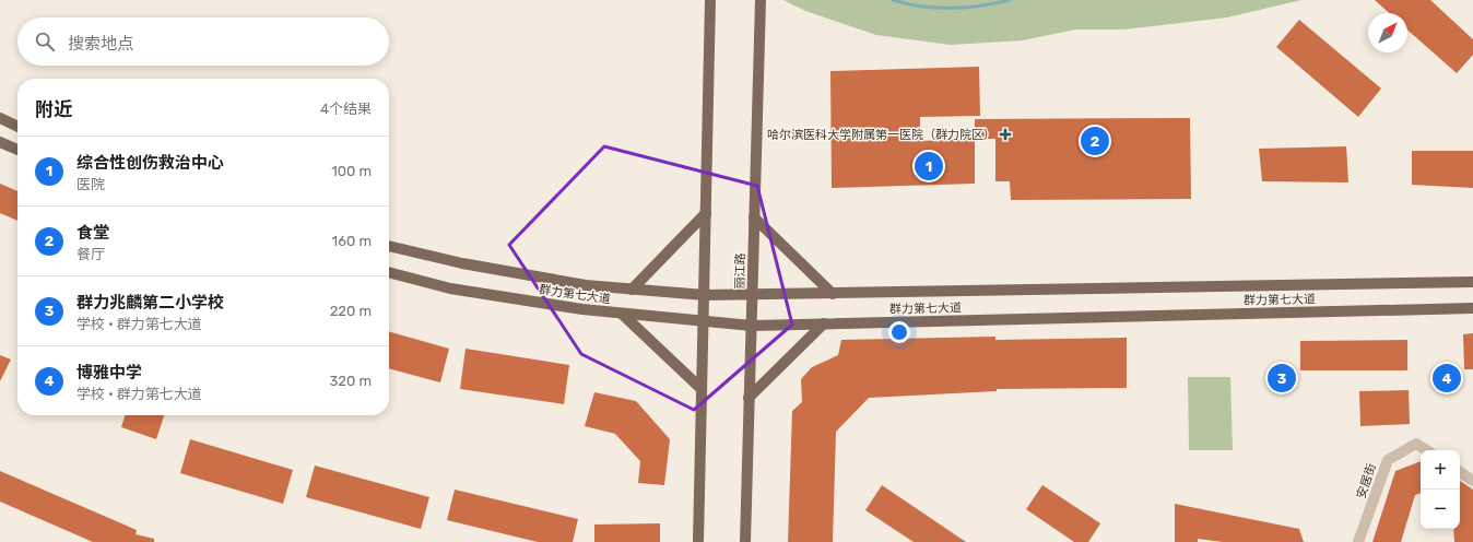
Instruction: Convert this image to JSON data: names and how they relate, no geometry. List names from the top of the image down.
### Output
{
  "streets": {
    "main road": ["丽江路", "群力第七大道"],
    "street": ["安居街"]
  },
  "crossings": [
    ["丽江路", "群力第七大道"]
  ],
  "places": {
    "health": ["哈尔滨医科大学附属第一医院（群力院区）"]
  },
  "north": "top right",
  "page": {
    "search": "搜索地点",
    "heading": ["附近", "4个结果"],
    "pins": [
      "2",
      "1",
      "3",
      "4"
    ],
    "list": [
      {
        "mark": "1",
        "name": "综合性创伤救治中心",
        "note": "医院",
        "value": "100 m"
      },
      {
        "mark": "2",
        "name": "食堂",
        "note": "餐厅",
        "value": "160 m"
      },
      {
        "mark": "3",
        "name": "群力兆麟第二小学校",
        "note": "学校 · 群力第七大道",
        "value": "220 m"
      },
      {
        "mark": "4",
        "name": "博雅中学",
        "note": "学校 · 群力第七大道",
        "value": "320 m"
      }
    ],
    "map_buttons": ["+", "−"]
  }
}
